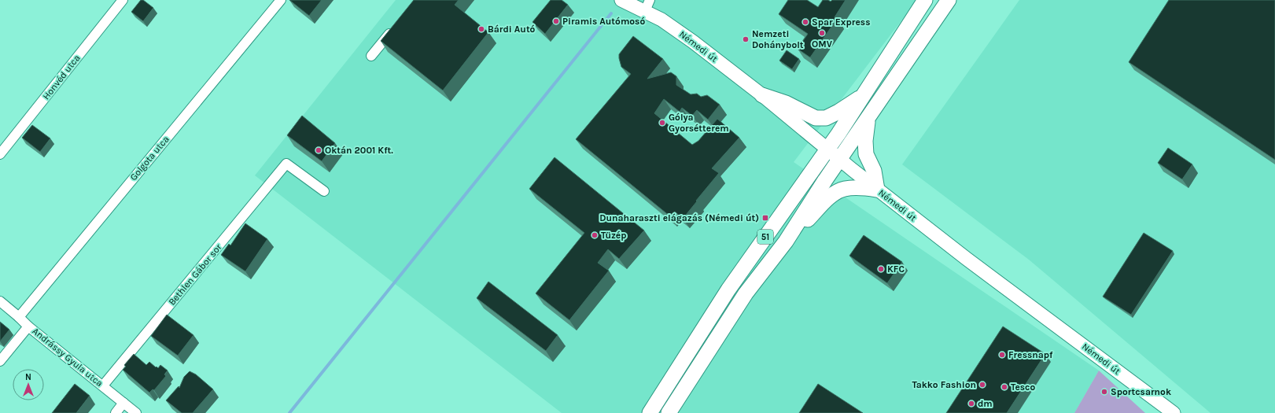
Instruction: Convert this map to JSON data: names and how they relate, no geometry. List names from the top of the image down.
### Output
{
  "streets": {
    "main road": ["Némedi út", "51"],
    "street": [
      "Honvéd utca",
      "Golgota utca",
      "Bethlen Gábor sor",
      "Andrássy Gyula utca"
    ]
  },
  "crossings": [
    ["Némedi út", "51"],
    ["Golgota utca", "Andrássy Gyula utca"],
    ["Bethlen Gábor sor", "Andrássy Gyula utca"]
  ],
  "places": {
    "other": [
      "Piramis Autómosó",
      "Spar Express",
      "Bárdi Autó",
      "OMV",
      "Nemzeti Dohánybolt",
      "Gólya Gyorsétterem",
      "Oktán 2001 Kft.",
      "Tüzép",
      "KFC",
      "Fressnapf",
      "Takko Fashion",
      "Tesco",
      "Sportcsarnok",
      "dm"
    ],
    "transit": ["Dunaharaszti elágazás (Némedi út)"]
  },
  "north": "top"
}
